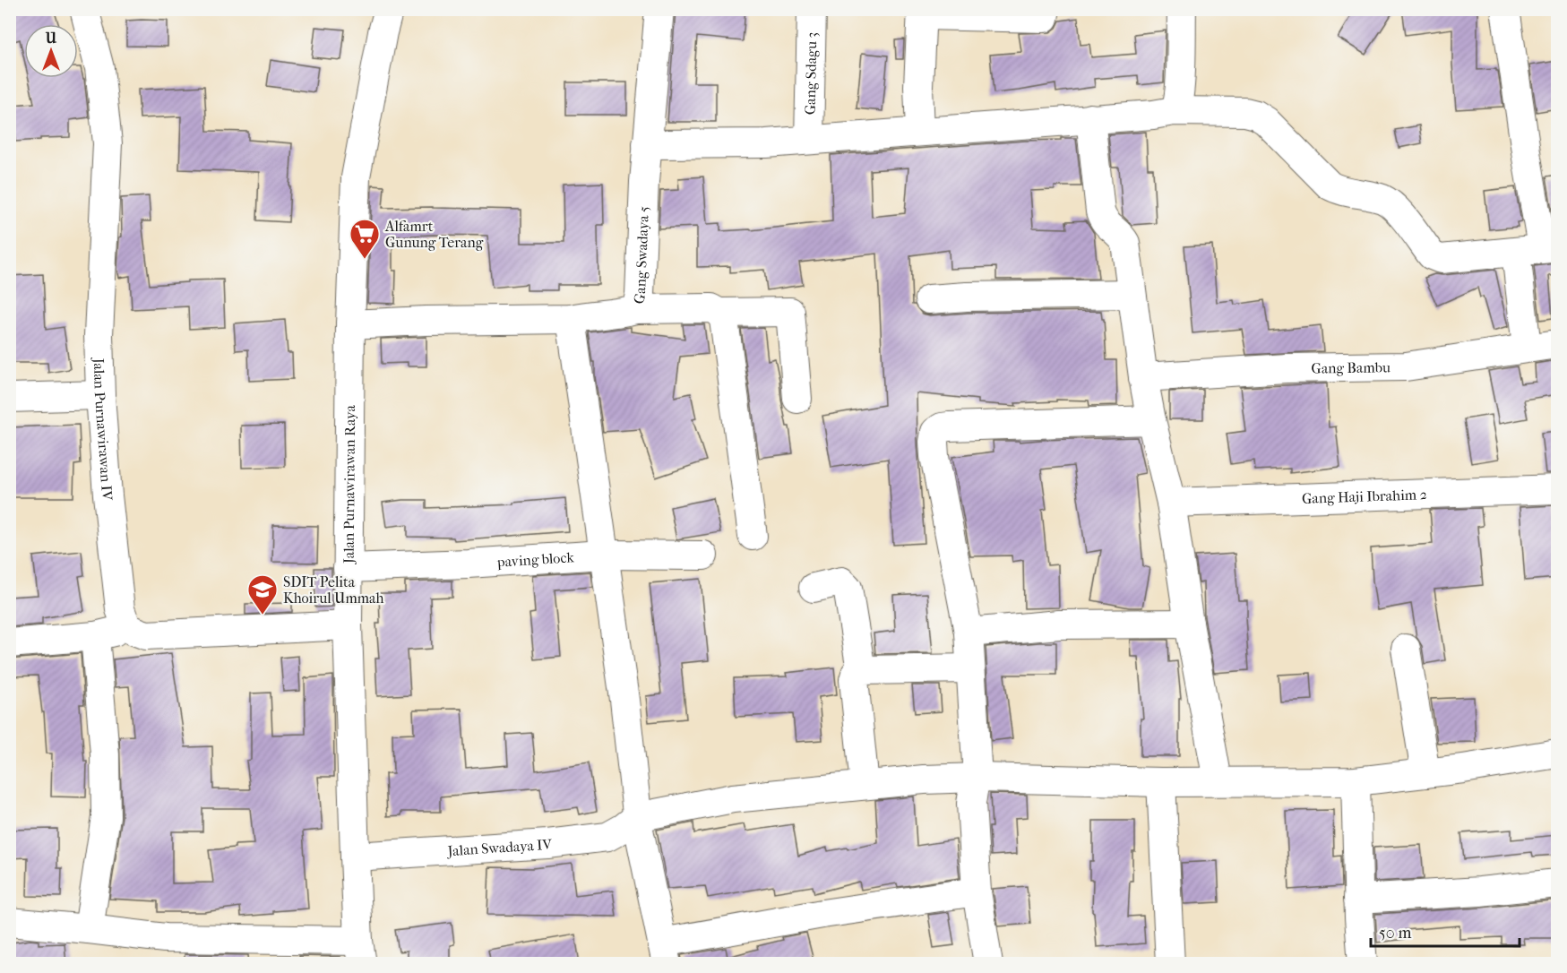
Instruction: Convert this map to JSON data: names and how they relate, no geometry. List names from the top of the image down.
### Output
{
  "streets": {
    "street": [
      "Gang Sdagu 3",
      "Gang Swadaya 5",
      "Gang Bambu",
      "Jalan Purnawirawan IV",
      "Jalan Purnawirawan Raya",
      "Gang Haji Ibrahim 2",
      "paving block",
      "Jalan Swadaya IV"
    ]
  },
  "crossings": [
    ["Gang Swadaya 5", "Jalan Purnawirawan Raya"],
    ["Jalan Purnawirawan Raya", "paving block"],
    ["Jalan Purnawirawan Raya", "Jalan Swadaya IV"]
  ],
  "places": {
    "supermarket": ["Alfamrt Gunung Terang"],
    "school or university": ["SDIT Pelita Khoirul Ummah"]
  },
  "scale_bar": "50 m",
  "north": "top"
}
